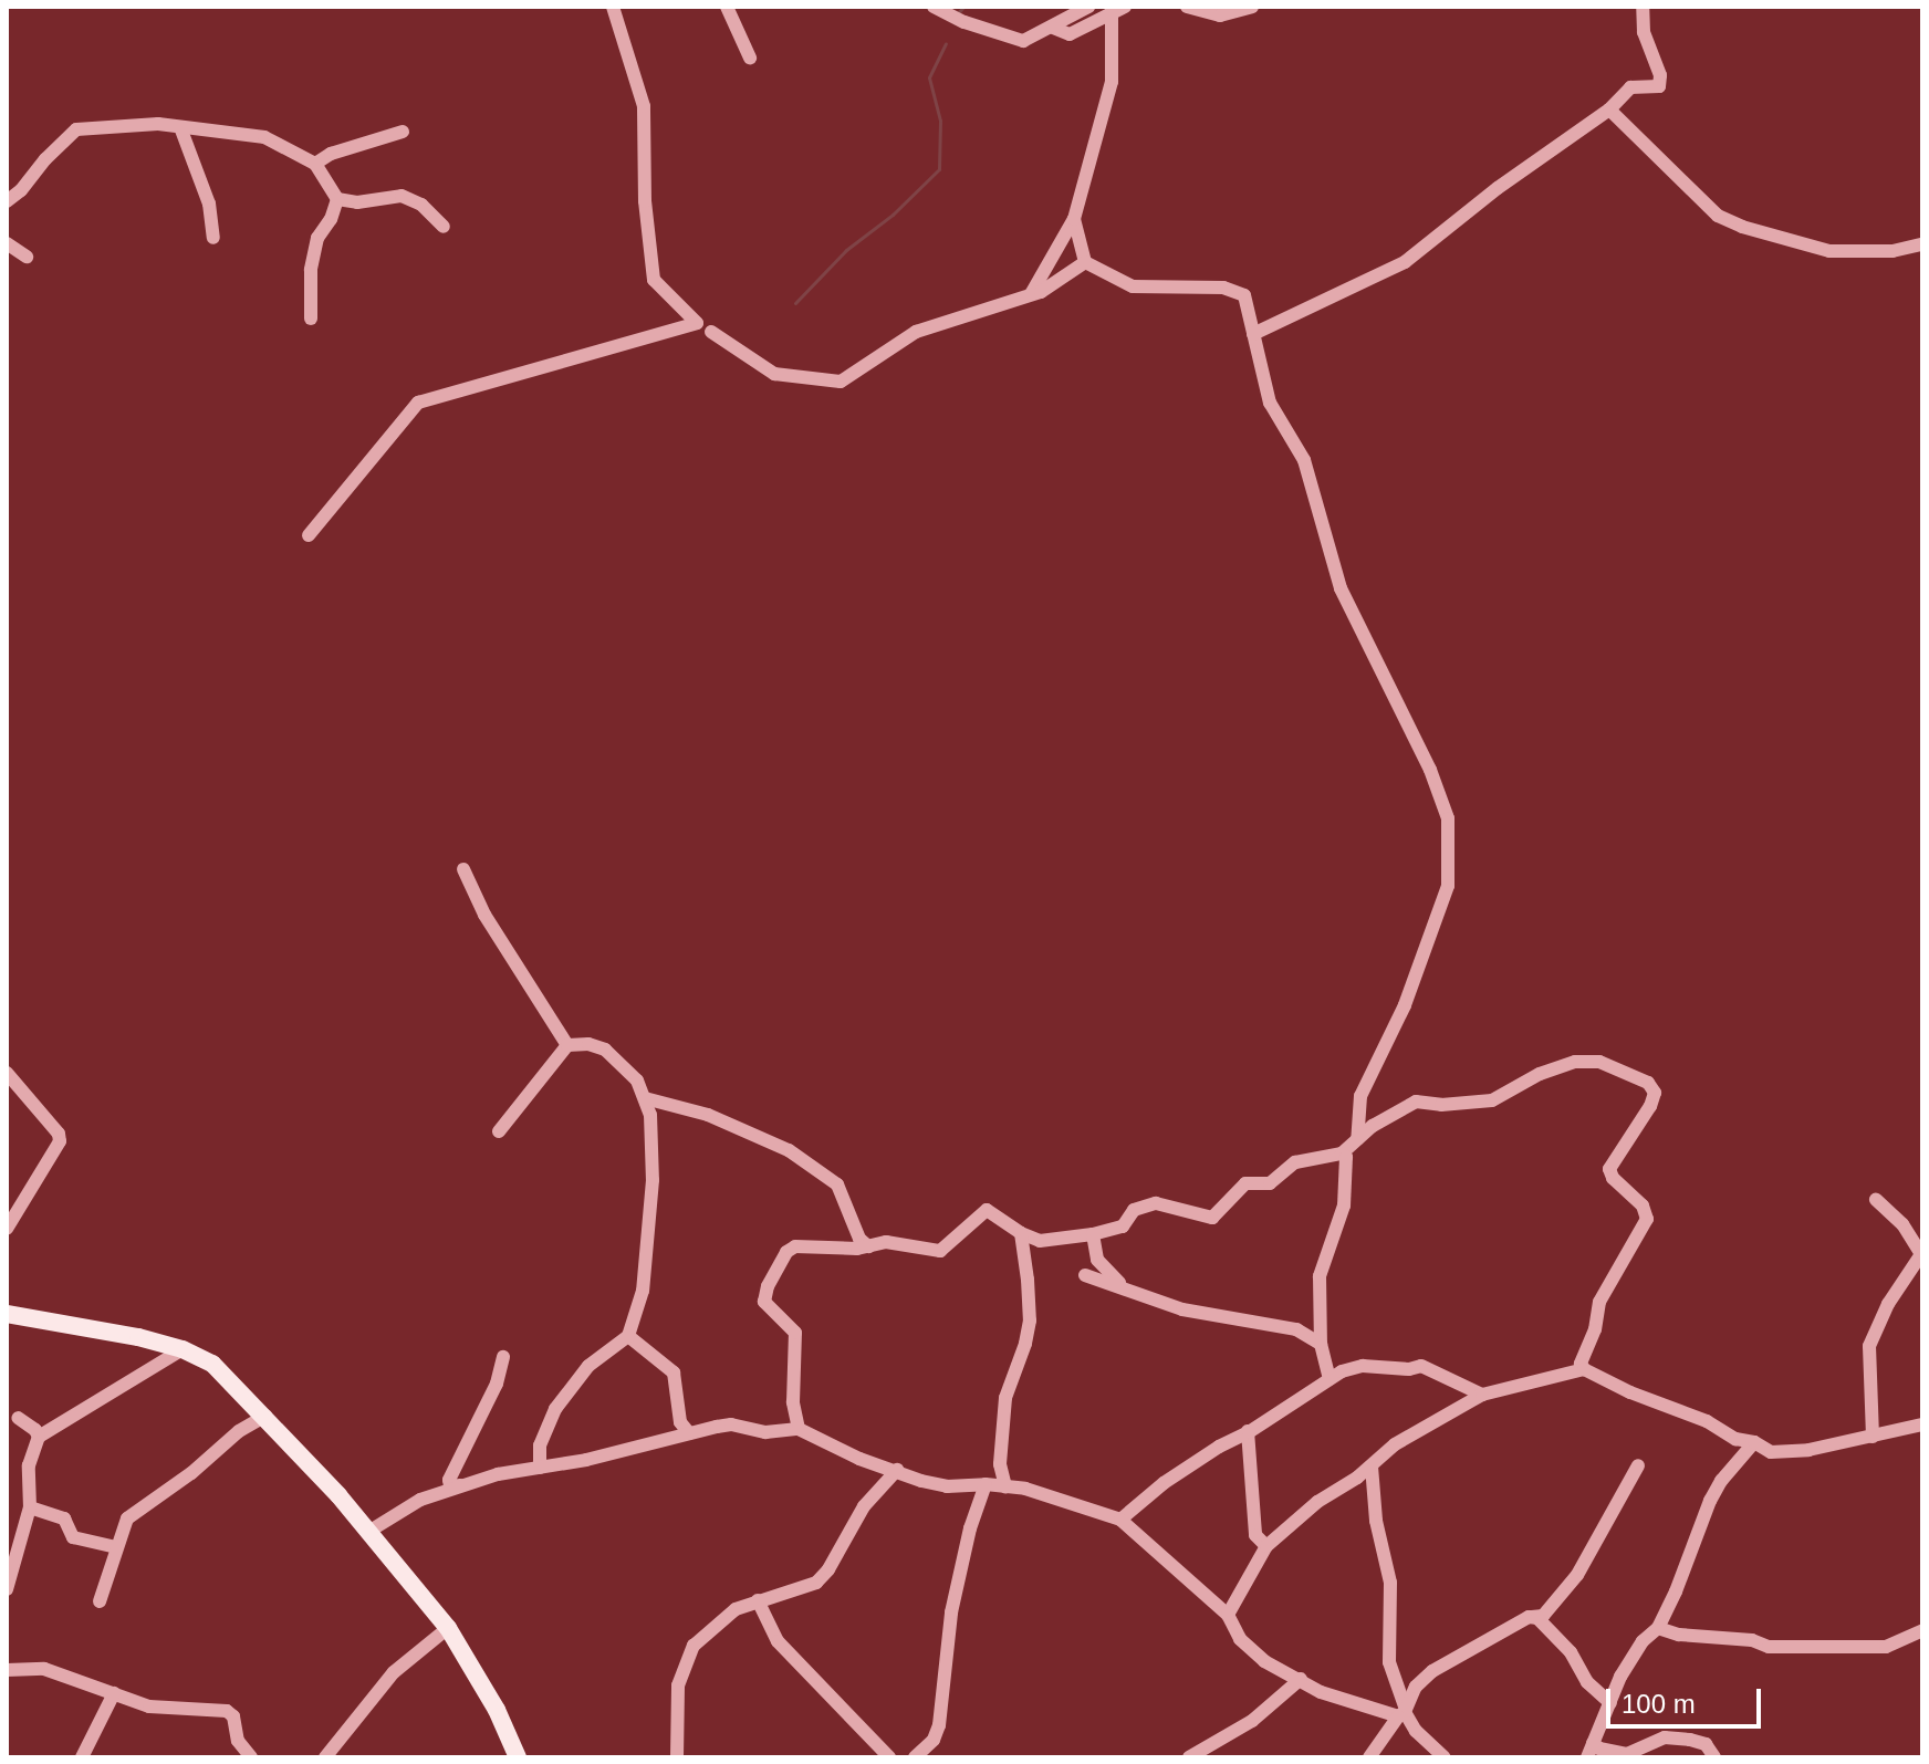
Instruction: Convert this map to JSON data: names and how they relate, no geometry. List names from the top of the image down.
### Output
{
  "scale_bar": "100 m"
}
